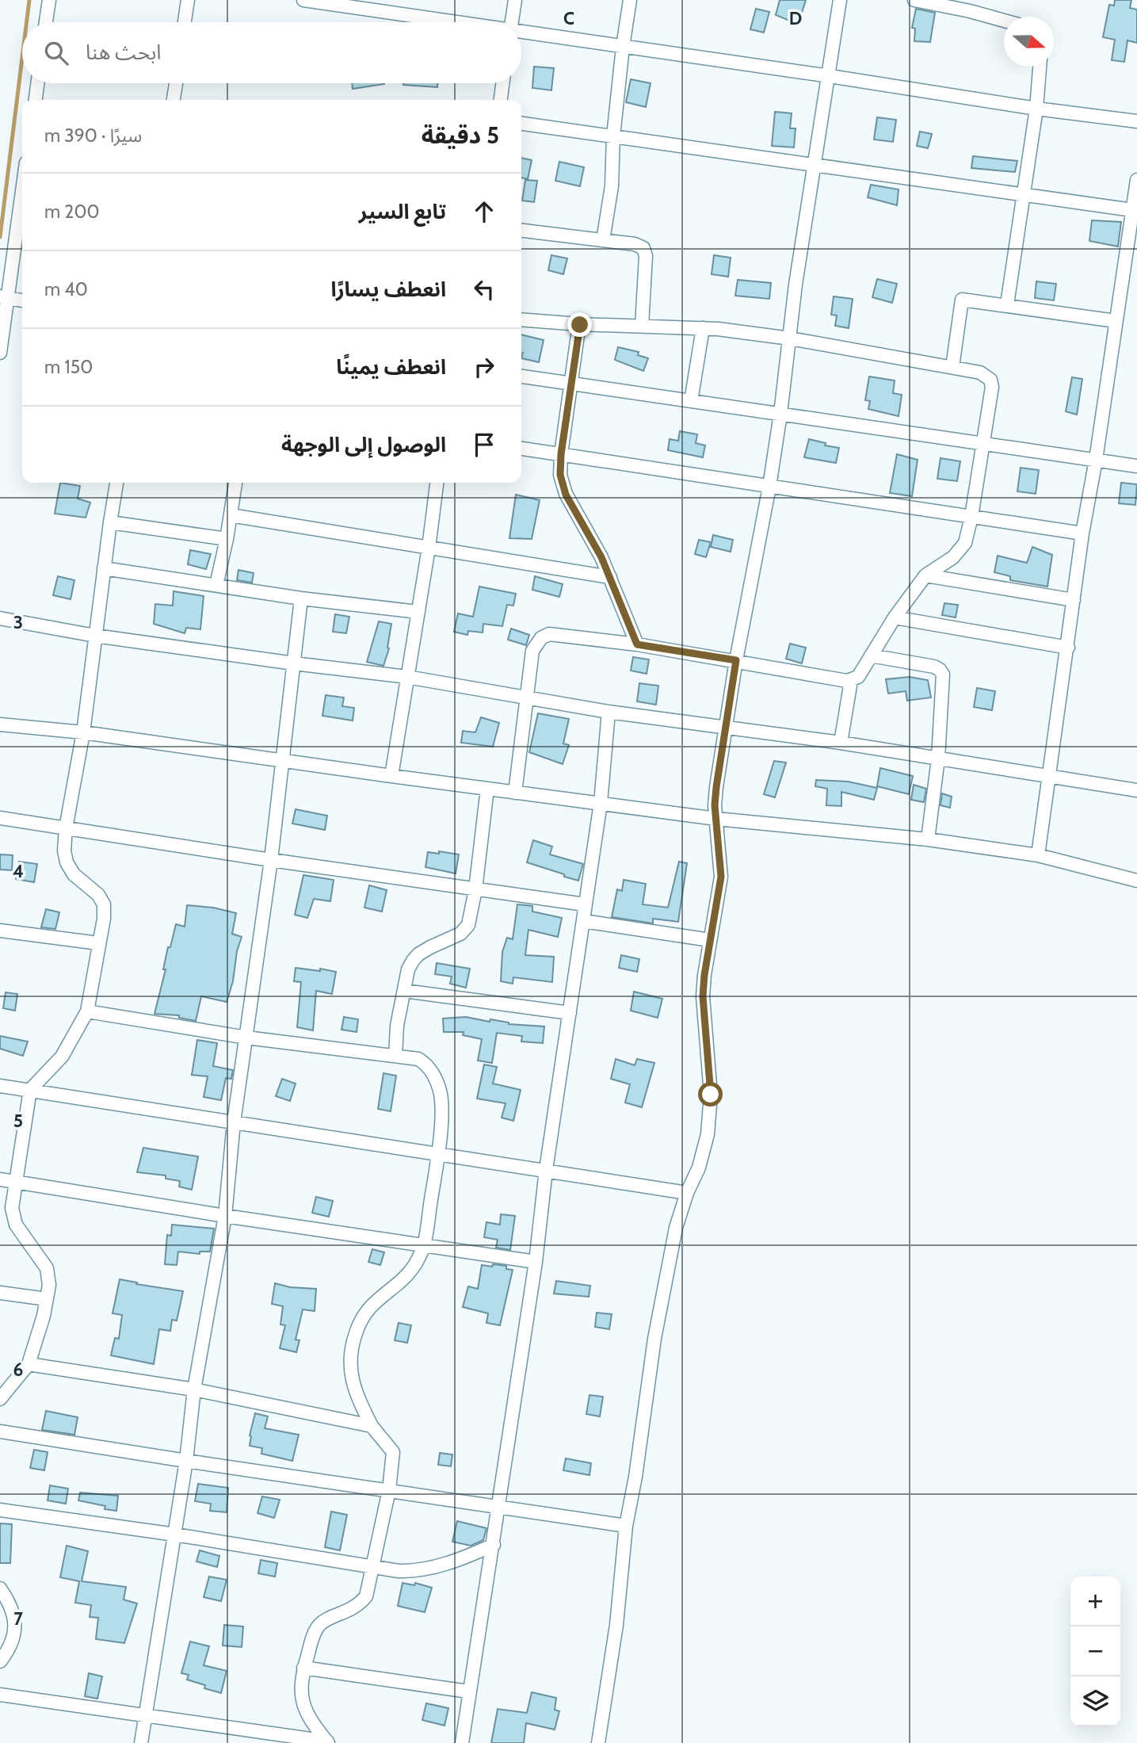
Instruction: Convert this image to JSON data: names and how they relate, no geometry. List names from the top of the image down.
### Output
{
  "north": "right",
  "page": {
    "search": "ابحث هنا",
    "heading": ["5 دقيقة", "سيرًا · 390 m"],
    "list": [
      ["تابع السير", "200 m"],
      ["انعطف يسارًا", "40 m"],
      ["انعطف يمينًا", "150 m"],
      "الوصول إلى الوجهة"
    ],
    "map_buttons": ["+", "−"]
  },
  "grid": {
    "columns": ["C", "D"],
    "rows": [
      "3",
      "4",
      "5",
      "6",
      "7"
    ]
  }
}
